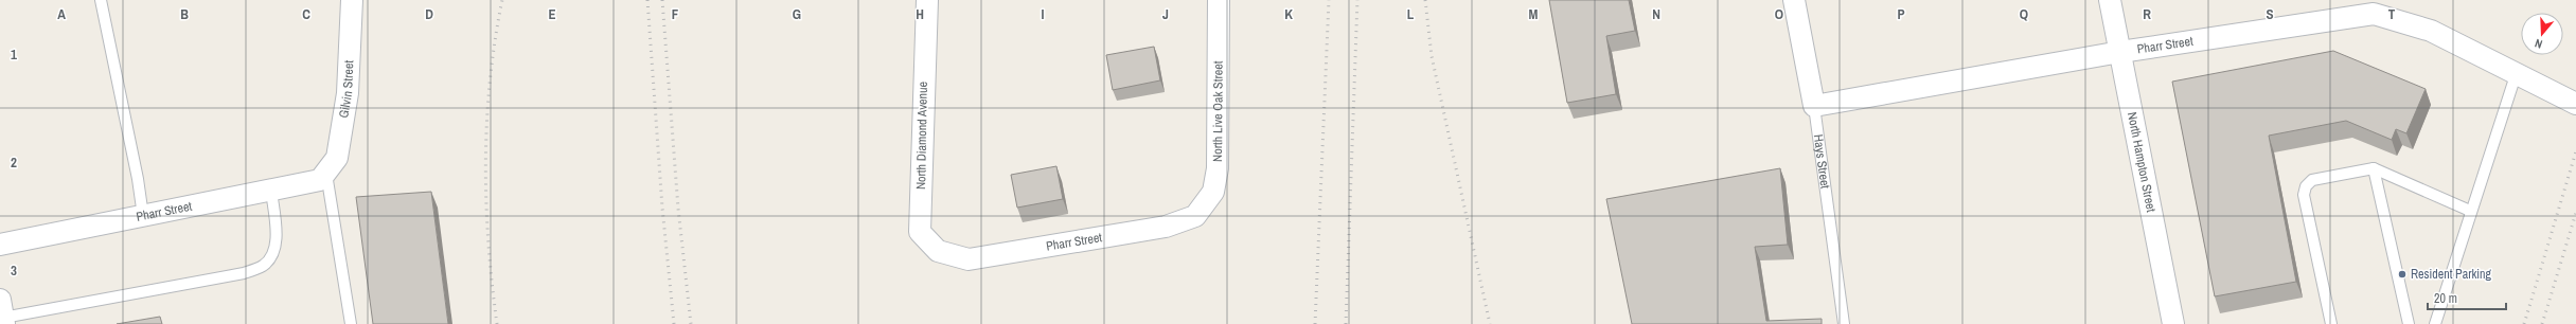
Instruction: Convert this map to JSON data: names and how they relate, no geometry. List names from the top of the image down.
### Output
{
  "streets": {
    "street": [
      "Pharr Street",
      "Gilvin Street",
      "North Live Oak Street",
      "North Diamond Avenue",
      "Hays Street",
      "North Hampton Street"
    ]
  },
  "crossings": [
    ["Pharr Street", "Gilvin Street"],
    ["Pharr Street", "North Live Oak Street"],
    ["Pharr Street", "North Diamond Avenue"],
    ["Pharr Street", "Hays Street"],
    ["Pharr Street", "North Hampton Street"]
  ],
  "places": ["Resident Parking"],
  "scale_bar": "20 m",
  "north": "bottom",
  "grid": {
    "columns": [
      "A",
      "B",
      "C",
      "D",
      "E",
      "F",
      "G",
      "H",
      "I",
      "J",
      "K",
      "L",
      "M",
      "N",
      "O",
      "P",
      "Q",
      "R",
      "S",
      "T"
    ],
    "rows": ["1", "2", "3"]
  }
}
